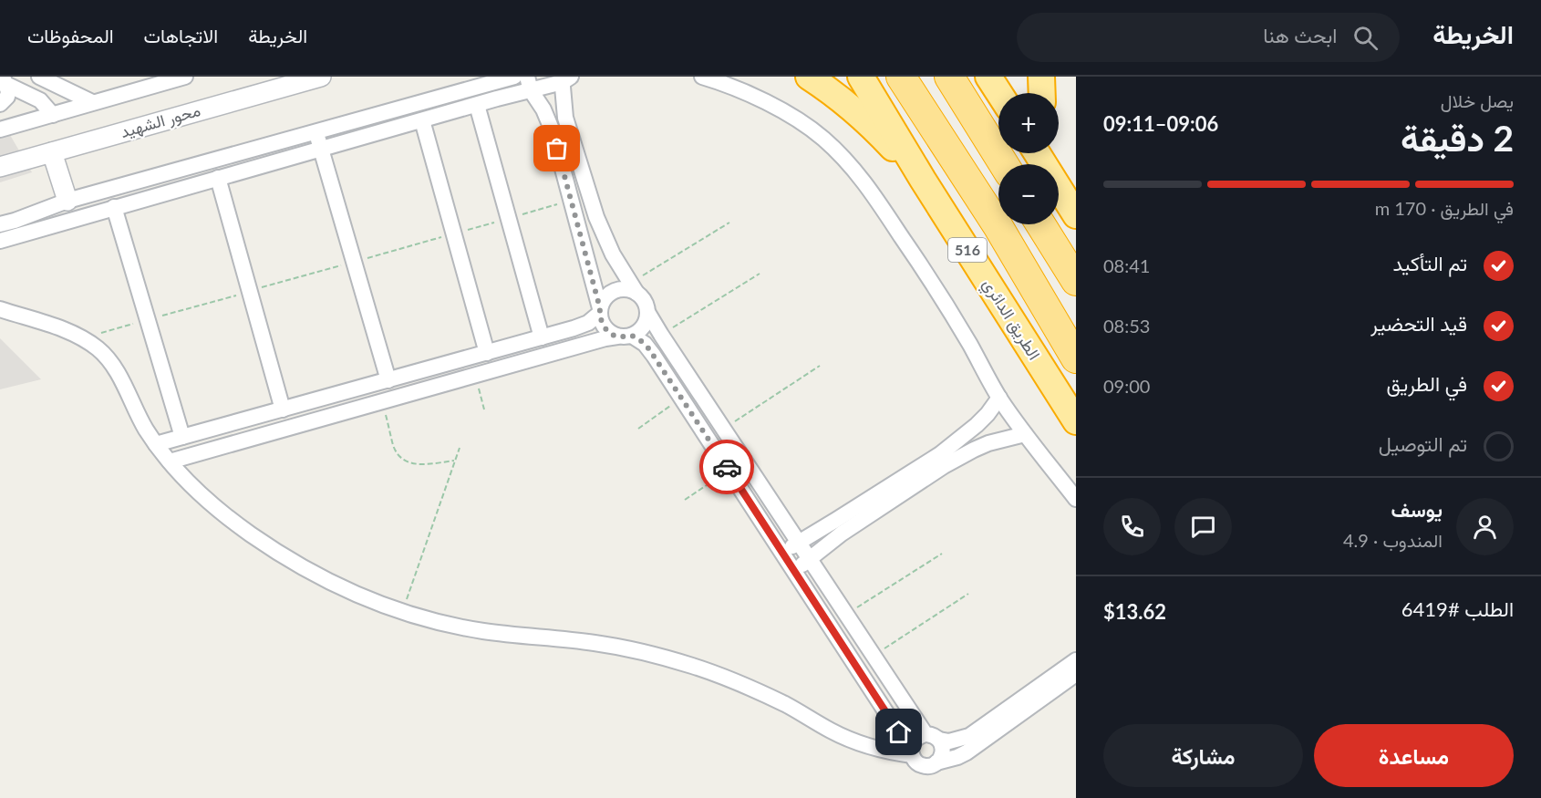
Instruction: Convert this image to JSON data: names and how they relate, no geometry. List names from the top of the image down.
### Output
{
  "streets": {
    "highway": ["516", "الطريق الدائري"],
    "street": ["محور الشهيد"]
  },
  "page": {
    "header": "الخريطة",
    "search": "ابحث هنا",
    "nav": ["الخريطة", "الاتجاهات", "المحفوظات"],
    "heading": ["2 دقيقة", "يصل خلال", "09:06–09:11"],
    "panel": [
      "يوسف",
      "المندوب · 4.9",
      "الطلب #6419",
      "$13.62"
    ],
    "map_buttons": ["+", "−"],
    "bar": "في الطريق · 170 m",
    "list": [
      ["تم التأكيد", "08:41"],
      ["قيد التحضير", "08:53"],
      ["في الطريق", "09:00"],
      "تم التوصيل"
    ],
    "buttons": ["مساعدة", "مشاركة"]
  }
}
